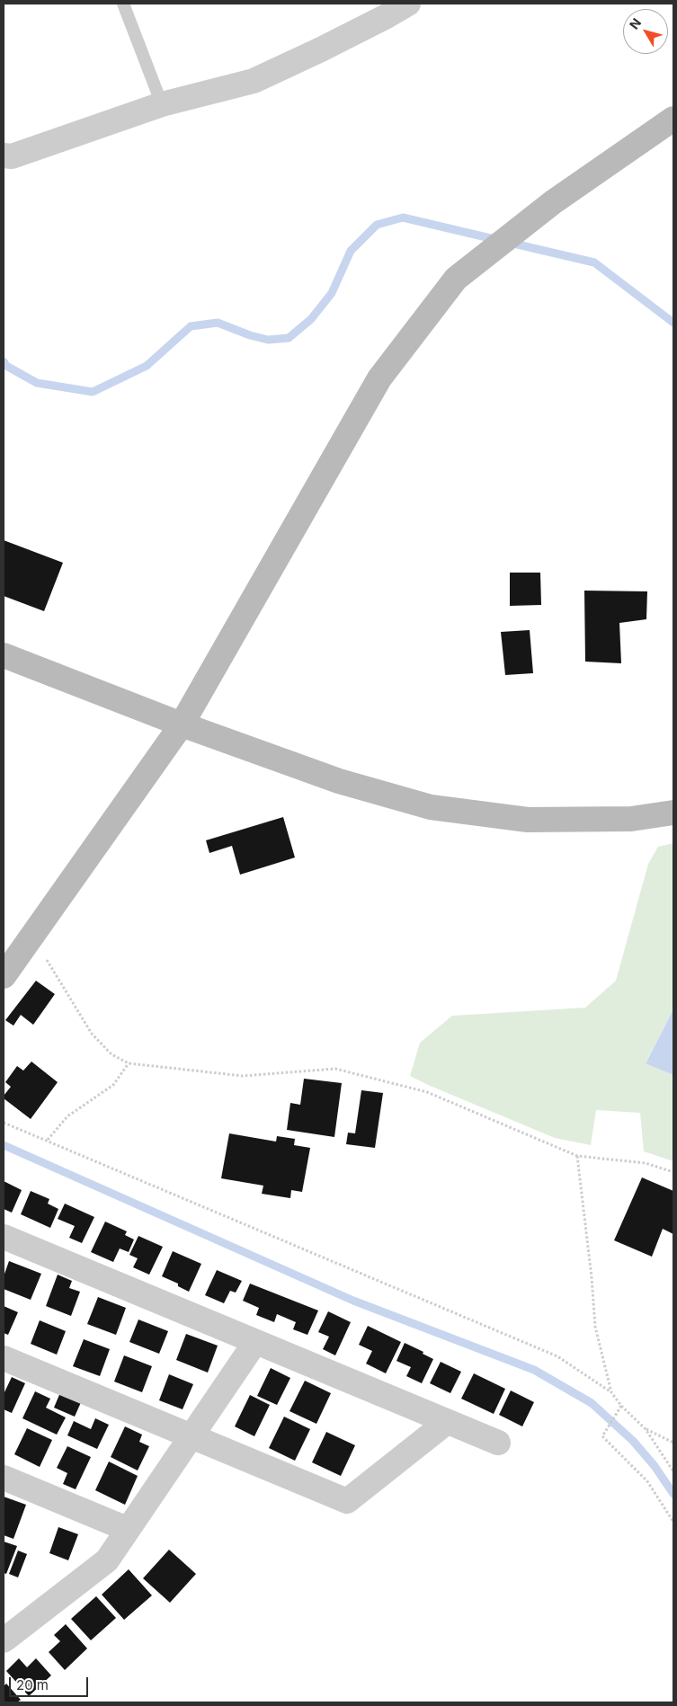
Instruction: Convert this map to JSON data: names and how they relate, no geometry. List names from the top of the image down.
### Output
{
  "scale_bar": "20 m",
  "north": "top left"
}
